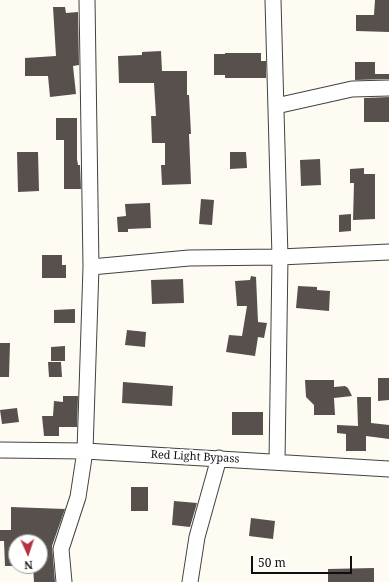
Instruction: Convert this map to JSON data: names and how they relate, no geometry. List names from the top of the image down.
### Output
{
  "streets": {
    "street": ["Red Light Bypass"]
  },
  "scale_bar": "50 m",
  "north": "bottom"
}
